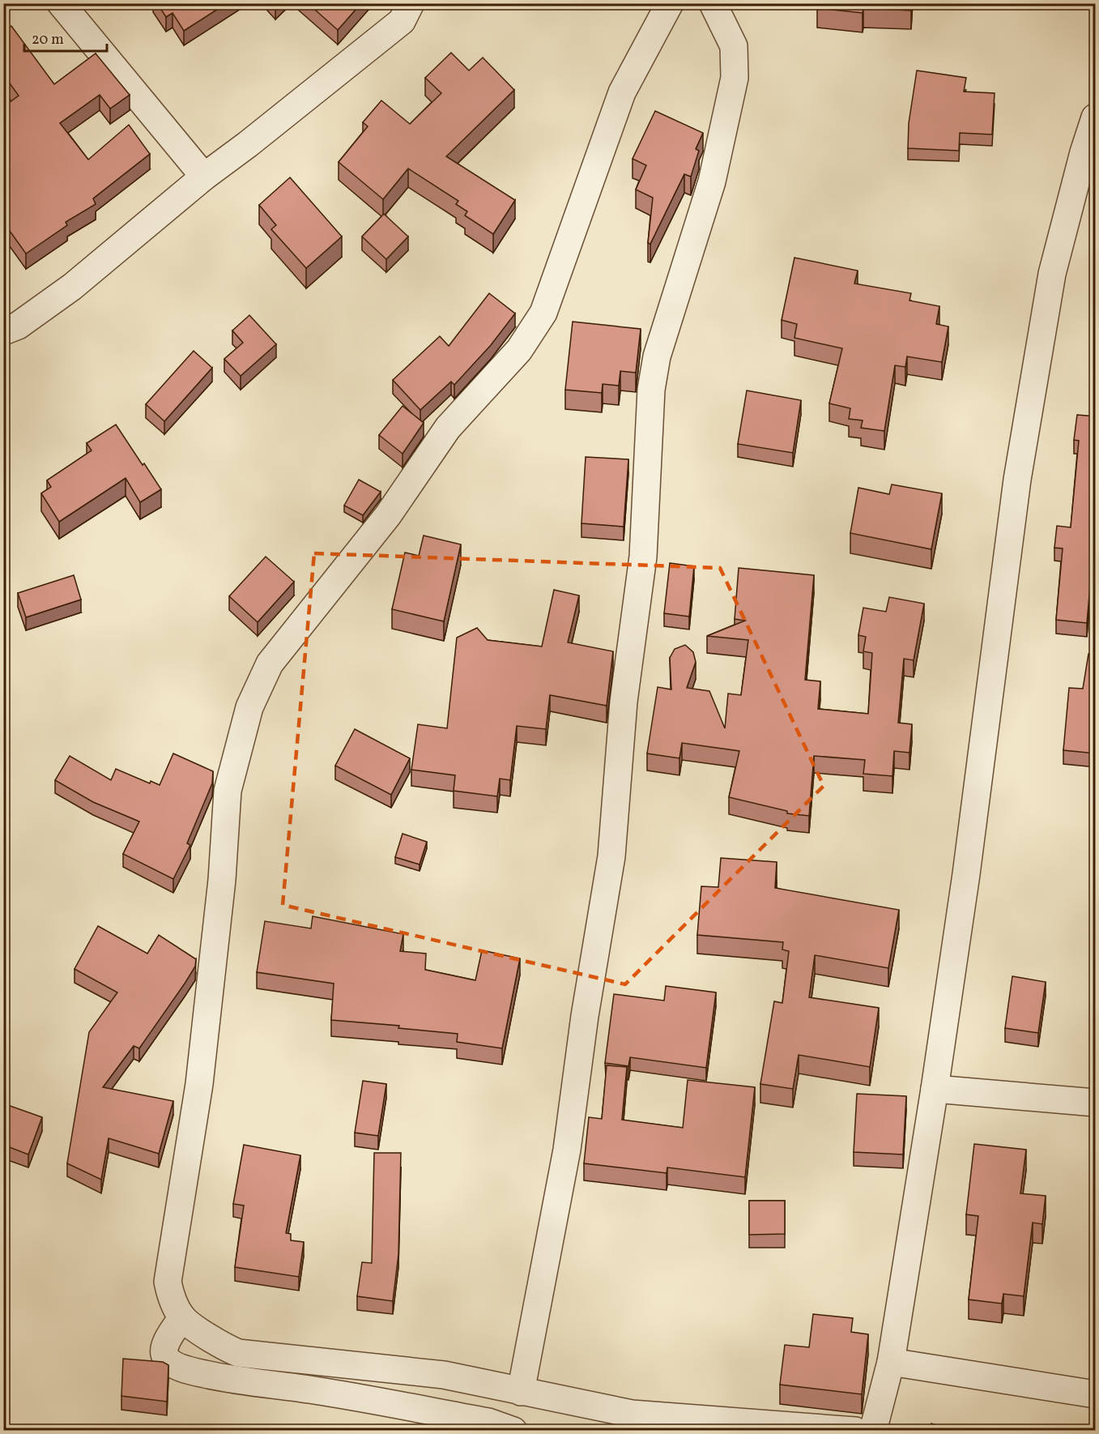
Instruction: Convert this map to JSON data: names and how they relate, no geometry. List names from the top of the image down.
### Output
{
  "scale_bar": "20 m"
}
